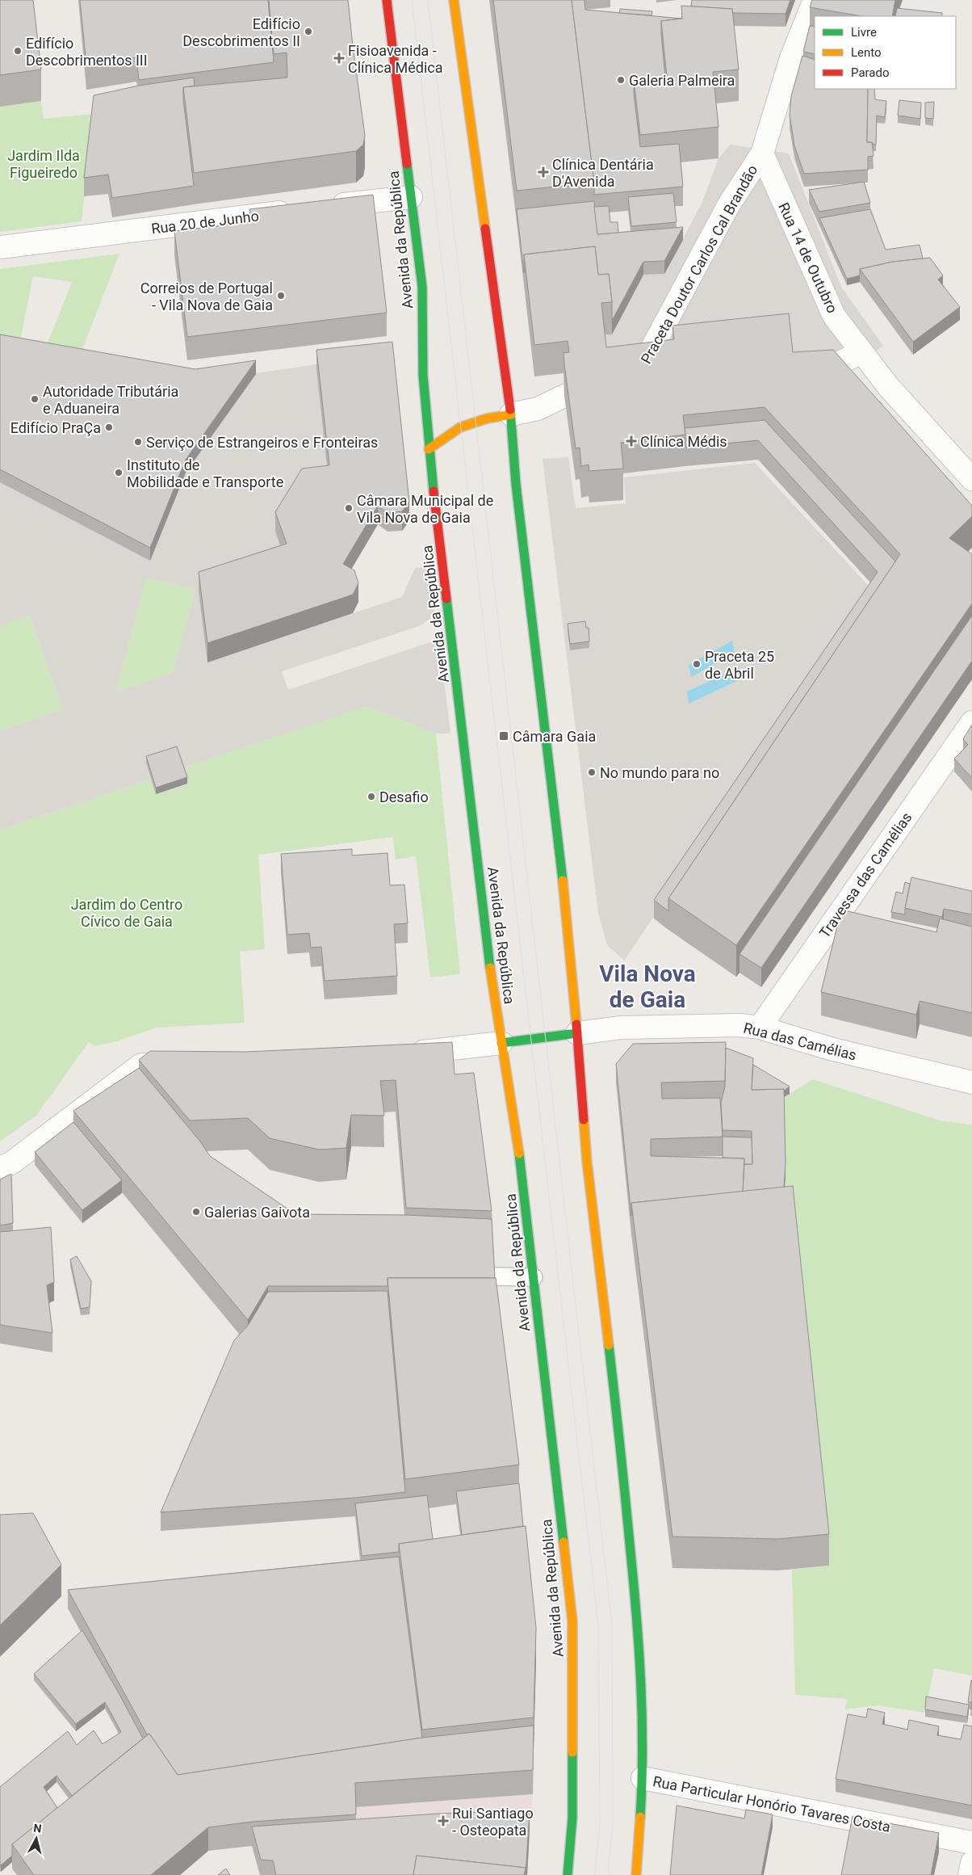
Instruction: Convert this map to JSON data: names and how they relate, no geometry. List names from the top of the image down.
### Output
{
  "streets": {
    "main road": ["Avenida da República"],
    "street": [
      "Rua 20 de Junho",
      "Rua 14 de Outubro",
      "Praceta Doutor Carlos Cal Brandão",
      "Travessa das Camélias",
      "Rua das Camélias",
      "Rua Particular Honório Tavares Costa"
    ]
  },
  "crossings": [
    ["Rua 14 de Outubro", "Praceta Doutor Carlos Cal Brandão"],
    ["Travessa das Camélias", "Rua das Camélias"]
  ],
  "districts": ["Vila Nova de Gaia"],
  "parks": ["Jardim Ilda Figueiredo", "Jardim do Centro Cívico de Gaia"],
  "places": {
    "other": [
      "Edifício Descobrimentos II",
      "Edifício Descobrimentos III",
      "Galeria Palmeira",
      "Correios de Portugal - Vila Nova de Gaia",
      "Autoridade Tributária e Aduaneira",
      "Edifício PraÇa",
      "Serviço de Estrangeiros e Fronteiras",
      "Instituto de Mobilidade e Transporte",
      "Câmara Municipal de Vila Nova de Gaia",
      "Praceta 25 de Abril",
      "No mundo para no",
      "Desafio",
      "Galerias Gaivota"
    ],
    "health": [
      "Fisioavenida - Clínica Médica",
      "Clínica Dentária D'Avenida",
      "Clínica Médis",
      "Rui Santiago - Osteopata"
    ],
    "transit": ["Câmara Gaia"]
  },
  "legend": ["Livre", "Lento", "Parado"],
  "north": "top"
}
